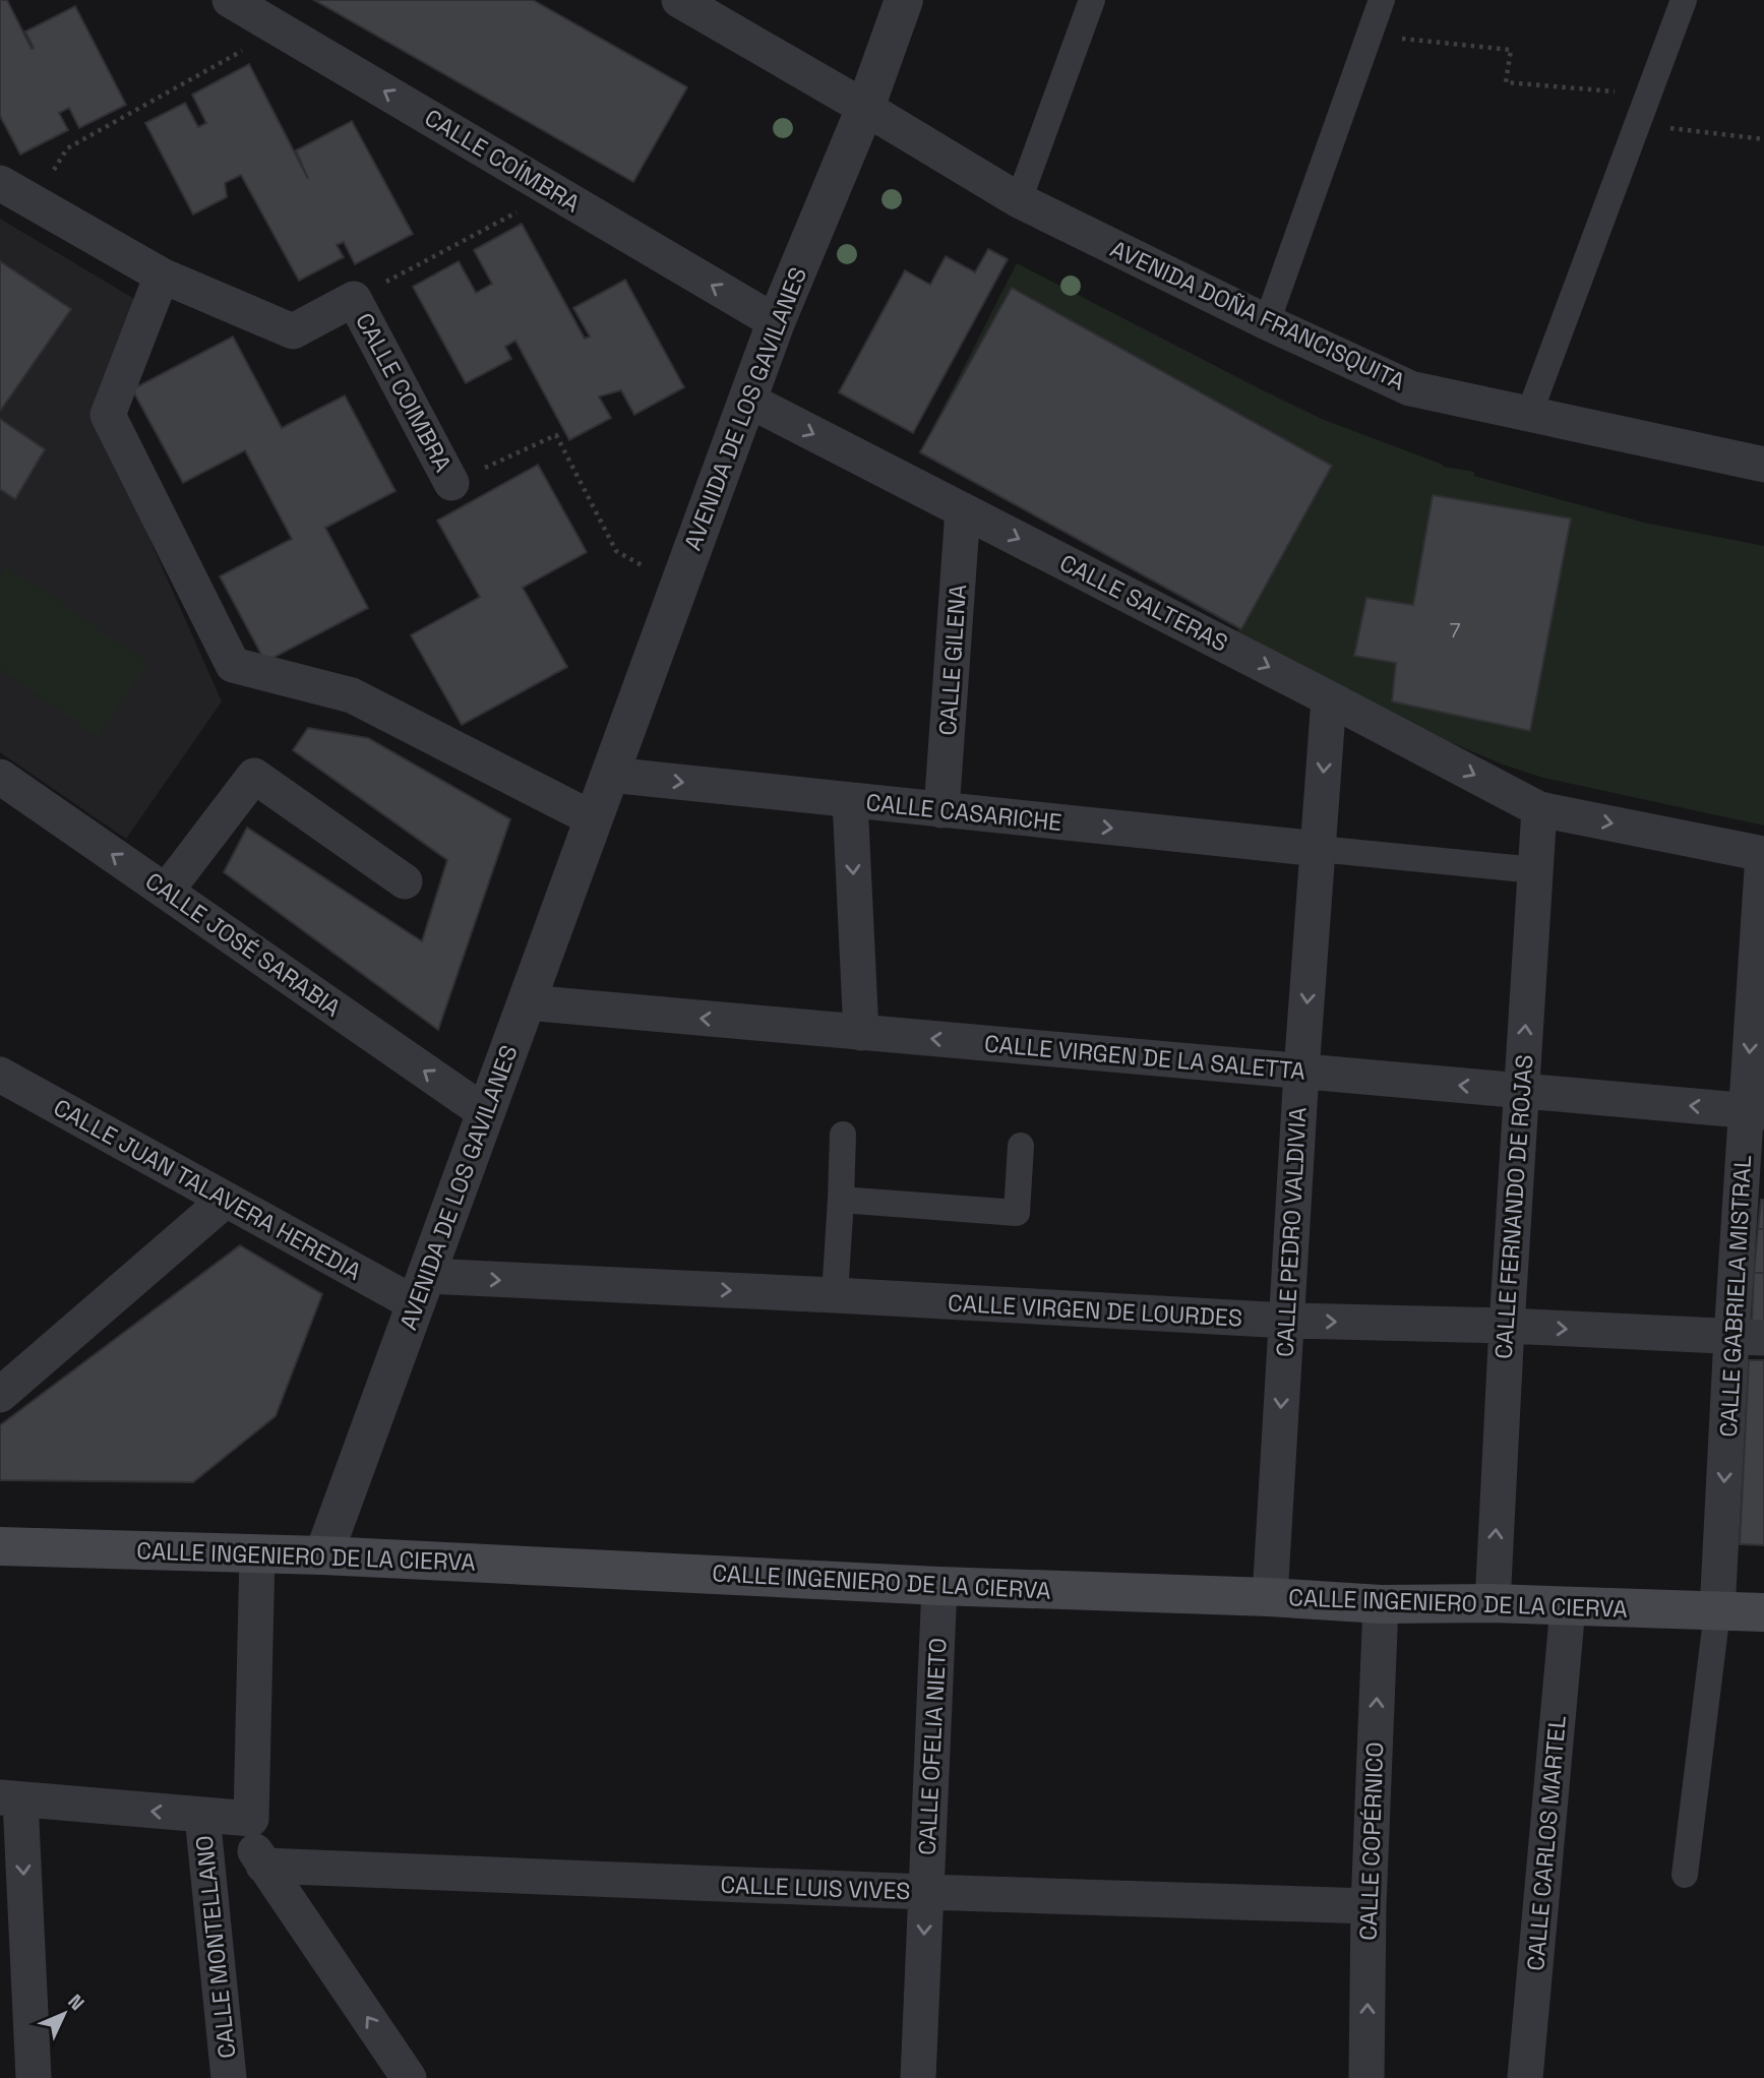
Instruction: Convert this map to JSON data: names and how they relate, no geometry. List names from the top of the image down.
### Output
{
  "streets": {
    "main road": ["CALLE INGENIERO DE LA CIERVA"],
    "street": [
      "CALLE COÍMBRA",
      "AVENIDA DOÑA FRANCISQUITA",
      "CALLE COIMBRA",
      "AVENIDA DE LOS GAVILANES",
      "CALLE SALTERAS",
      "CALLE GILENA",
      "CALLE CASARICHE",
      "CALLE JOSÉ SARABIA",
      "CALLE VIRGEN DE LA SALETTA",
      "CALLE JUAN TALAVERA HEREDIA",
      "CALLE FERNANDO DE ROJAS",
      "CALLE PEDRO VALDIVIA",
      "CALLE GABRIELA MISTRAL",
      "CALLE VIRGEN DE LOURDES",
      "CALLE OFELIA NIETO",
      "CALLE COPÉRNICO",
      "CALLE CARLOS MARTEL",
      "CALLE LUIS VIVES",
      "CALLE MONTELLANO"
    ]
  },
  "crossings": [
    ["CALLE COÍMBRA", "AVENIDA DE LOS GAVILANES"],
    ["AVENIDA DOÑA FRANCISQUITA", "AVENIDA DE LOS GAVILANES"],
    ["AVENIDA DE LOS GAVILANES", "CALLE SALTERAS"],
    ["AVENIDA DE LOS GAVILANES", "CALLE CASARICHE"],
    ["AVENIDA DE LOS GAVILANES", "CALLE JOSÉ SARABIA"],
    ["AVENIDA DE LOS GAVILANES", "CALLE VIRGEN DE LA SALETTA"],
    ["AVENIDA DE LOS GAVILANES", "CALLE JUAN TALAVERA HEREDIA"],
    ["AVENIDA DE LOS GAVILANES", "CALLE VIRGEN DE LOURDES"],
    ["AVENIDA DE LOS GAVILANES", "CALLE INGENIERO DE LA CIERVA"],
    ["CALLE SALTERAS", "CALLE GILENA"],
    ["CALLE SALTERAS", "CALLE FERNANDO DE ROJAS"],
    ["CALLE SALTERAS", "CALLE PEDRO VALDIVIA"],
    ["CALLE SALTERAS", "CALLE GABRIELA MISTRAL"],
    ["CALLE GILENA", "CALLE CASARICHE"],
    ["CALLE CASARICHE", "CALLE PEDRO VALDIVIA"],
    ["CALLE VIRGEN DE LA SALETTA", "CALLE FERNANDO DE ROJAS"],
    ["CALLE VIRGEN DE LA SALETTA", "CALLE PEDRO VALDIVIA"],
    ["CALLE VIRGEN DE LA SALETTA", "CALLE GABRIELA MISTRAL"],
    ["CALLE JUAN TALAVERA HEREDIA", "CALLE VIRGEN DE LOURDES"],
    ["CALLE FERNANDO DE ROJAS", "CALLE VIRGEN DE LOURDES"],
    ["CALLE FERNANDO DE ROJAS", "CALLE INGENIERO DE LA CIERVA"],
    ["CALLE PEDRO VALDIVIA", "CALLE VIRGEN DE LOURDES"],
    ["CALLE PEDRO VALDIVIA", "CALLE INGENIERO DE LA CIERVA"],
    ["CALLE GABRIELA MISTRAL", "CALLE VIRGEN DE LOURDES"],
    ["CALLE GABRIELA MISTRAL", "CALLE INGENIERO DE LA CIERVA"],
    ["CALLE INGENIERO DE LA CIERVA", "CALLE OFELIA NIETO"],
    ["CALLE INGENIERO DE LA CIERVA", "CALLE COPÉRNICO"],
    ["CALLE INGENIERO DE LA CIERVA", "CALLE CARLOS MARTEL"],
    ["CALLE INGENIERO DE LA CIERVA", "CALLE MONTELLANO"],
    ["CALLE OFELIA NIETO", "CALLE LUIS VIVES"],
    ["CALLE COPÉRNICO", "CALLE LUIS VIVES"]
  ],
  "one_way": [
    "CALLE COÍMBRA",
    "CALLE SALTERAS",
    "CALLE CASARICHE",
    "CALLE JOSÉ SARABIA",
    "CALLE VIRGEN DE LA SALETTA",
    "CALLE FERNANDO DE ROJAS",
    "CALLE PEDRO VALDIVIA",
    "CALLE GABRIELA MISTRAL",
    "CALLE VIRGEN DE LOURDES",
    "CALLE OFELIA NIETO",
    "CALLE COPÉRNICO"
  ],
  "house_numbers": ["7"],
  "north": "top right"
}
